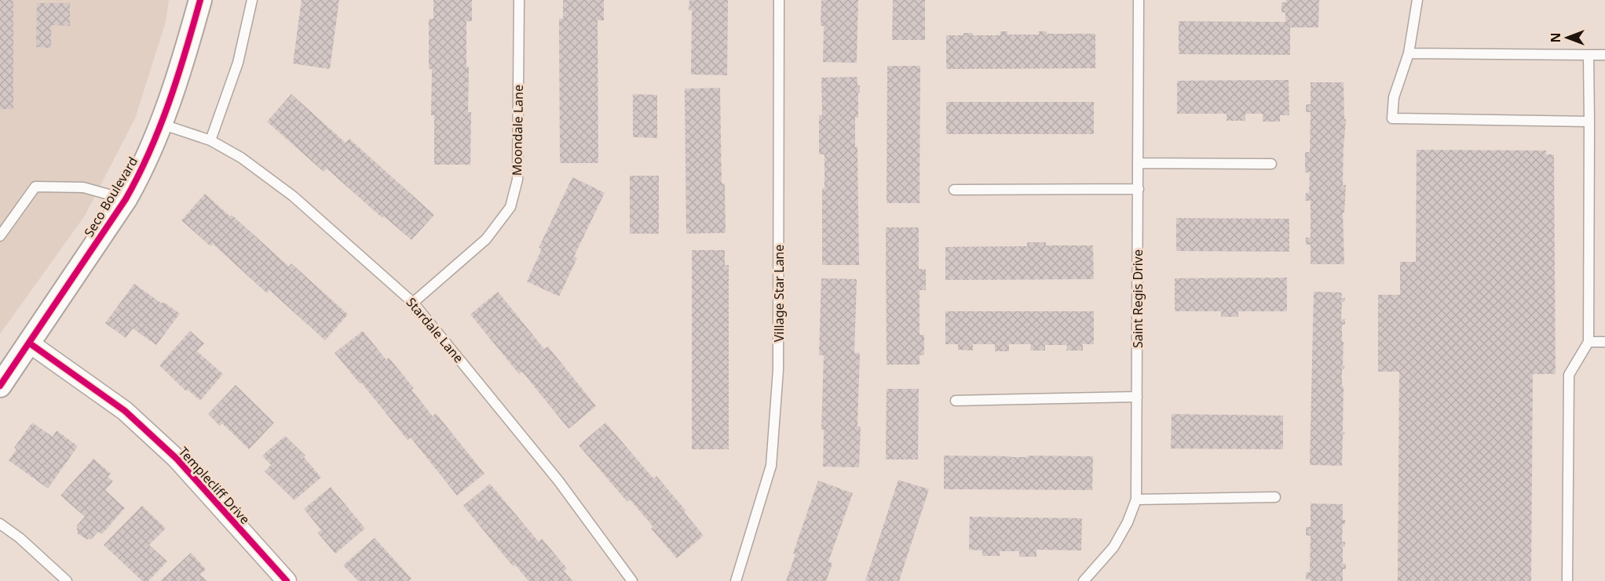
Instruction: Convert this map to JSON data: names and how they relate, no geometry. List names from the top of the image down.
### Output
{
  "streets": {
    "street": ["Seco Boulevard", "Templecliff Drive"],
    "lane": [
      "Moondale Lane",
      "Village Star Lane",
      "Saint Regis Drive",
      "Stardale Lane"
    ]
  },
  "crossings": [
    ["Moondale Lane", "Stardale Lane"],
    ["Seco Boulevard", "Stardale Lane"],
    ["Seco Boulevard", "Templecliff Drive"]
  ],
  "north": "left"
}
